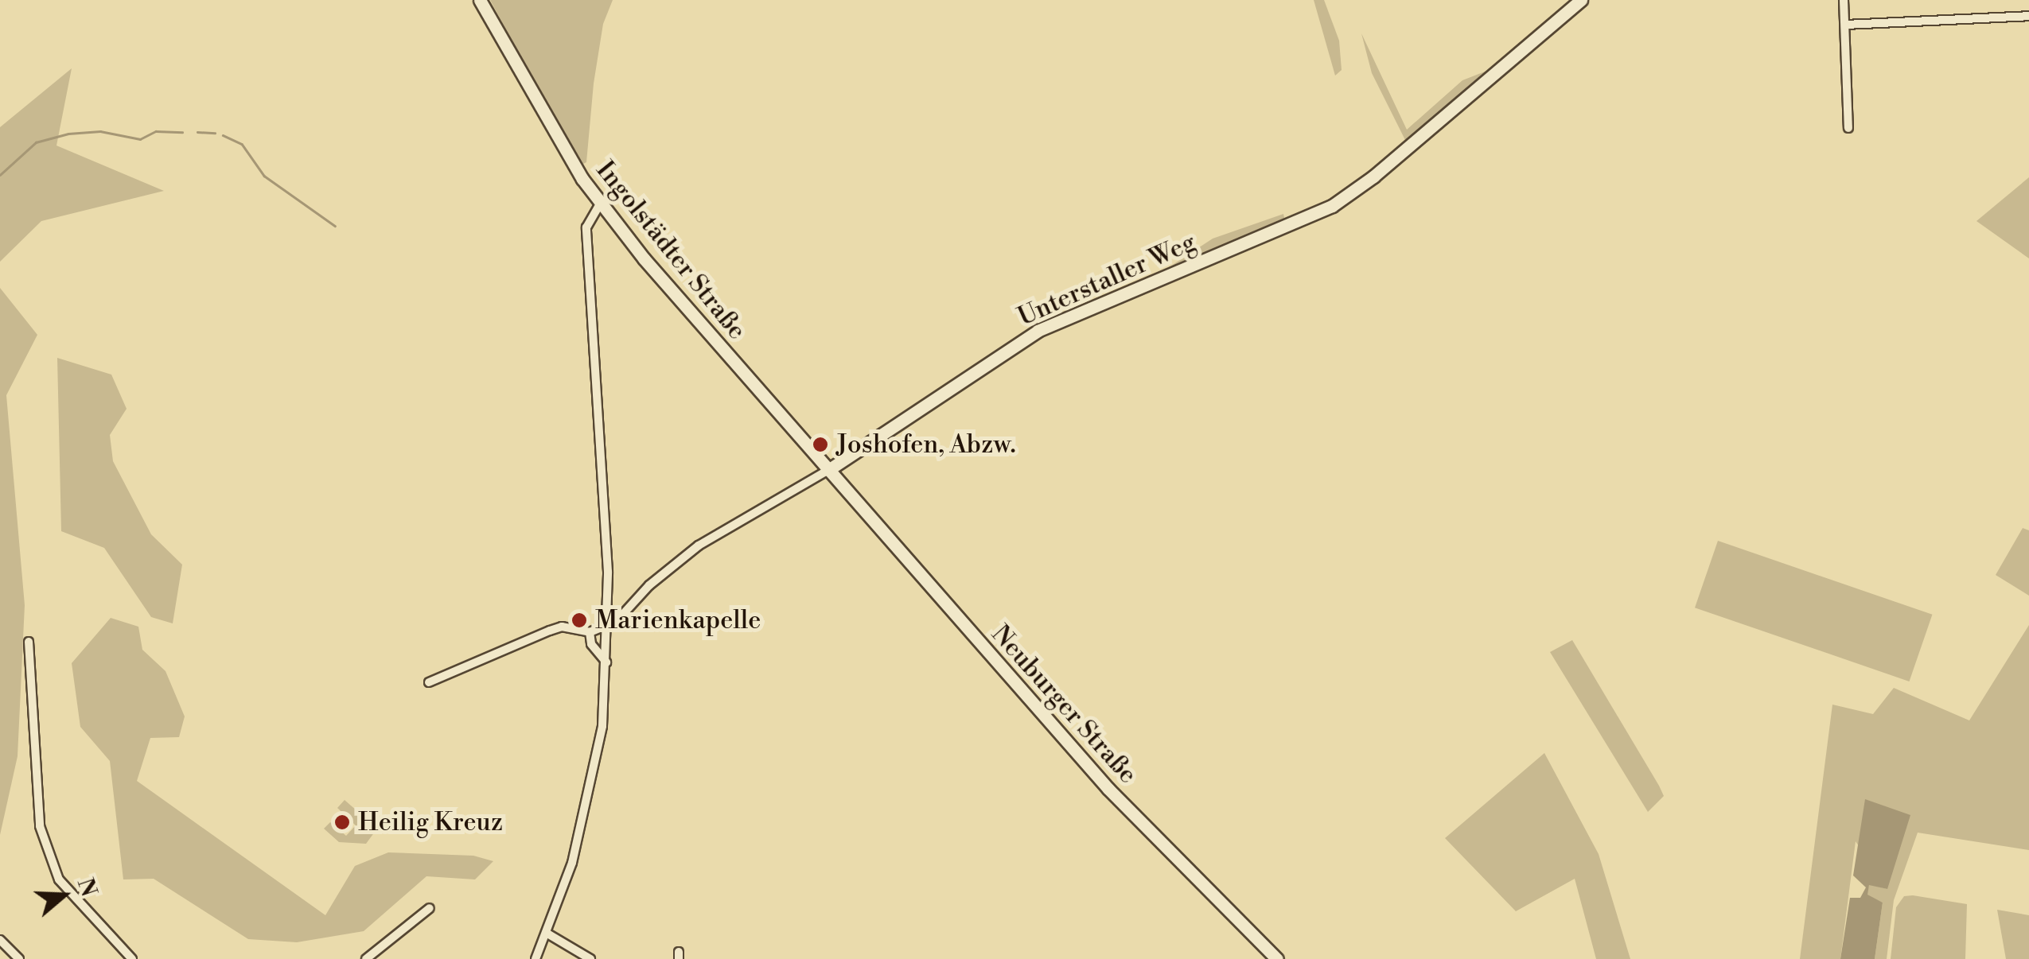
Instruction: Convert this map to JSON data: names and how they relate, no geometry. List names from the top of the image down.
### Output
{
  "streets": {
    "main road": ["Ingolstädter Straße", "Unterstaller Weg", "Neuburger Straße"]
  },
  "crossings": [
    ["Ingolstädter Straße", "Unterstaller Weg"],
    ["Ingolstädter Straße", "Neuburger Straße"],
    ["Unterstaller Weg", "Neuburger Straße"]
  ],
  "places": ["Joshofen, Abzw.", "Marienkapelle", "Heilig Kreuz"],
  "north": "right"
}
